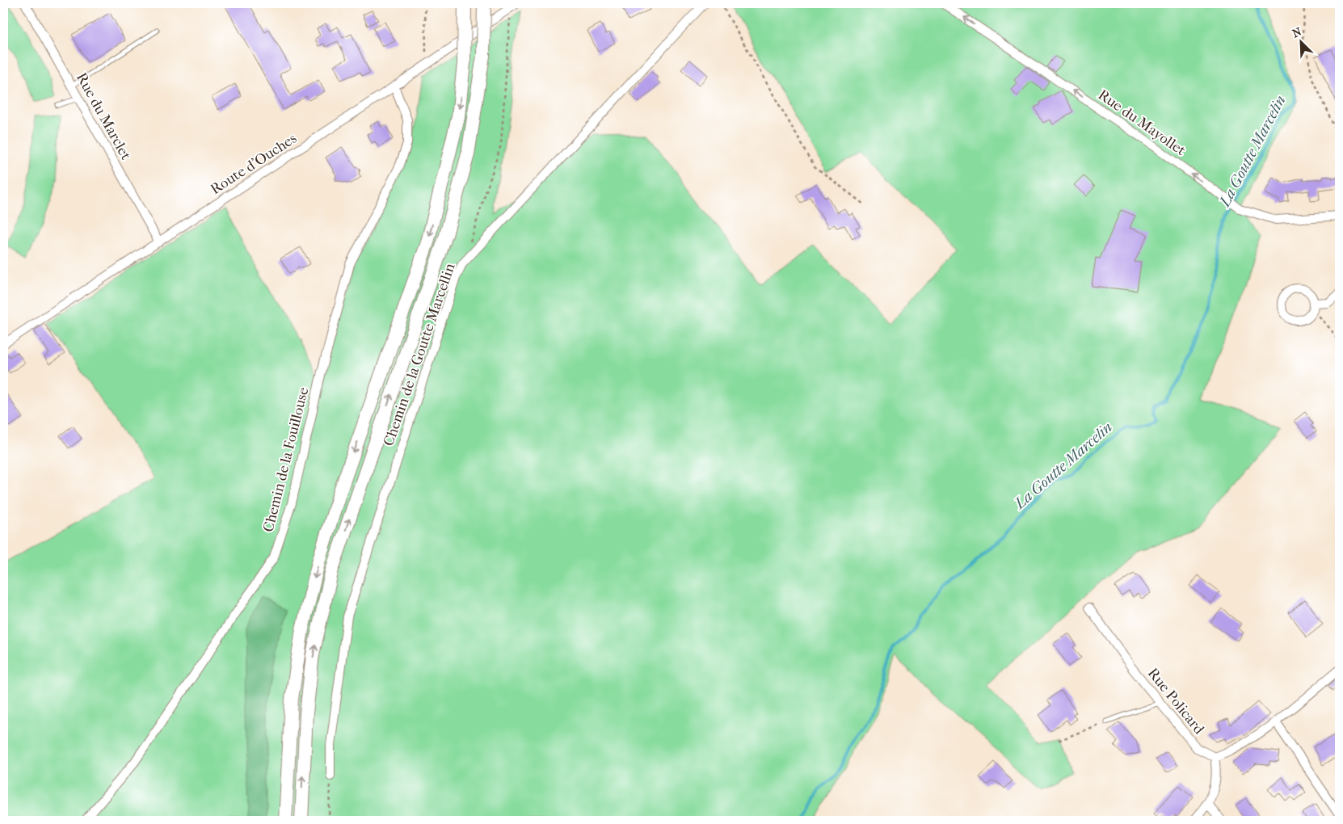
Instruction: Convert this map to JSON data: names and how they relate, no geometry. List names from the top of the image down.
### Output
{
  "streets": {
    "street": [
      "Rue du Marclet",
      "Rue du Mayollet",
      "Route d'Ouches",
      "Chemin de la Goutte Marcellin",
      "Chemin de la Fouillouse",
      "Rue Policard"
    ]
  },
  "crossings": [
    ["Rue du Marclet", "Route d'Ouches"],
    ["Route d'Ouches", "Chemin de la Fouillouse"]
  ],
  "one_way": ["Rue du Mayollet"],
  "water": ["La Goutte Marcelin"],
  "north": "top left"
}
